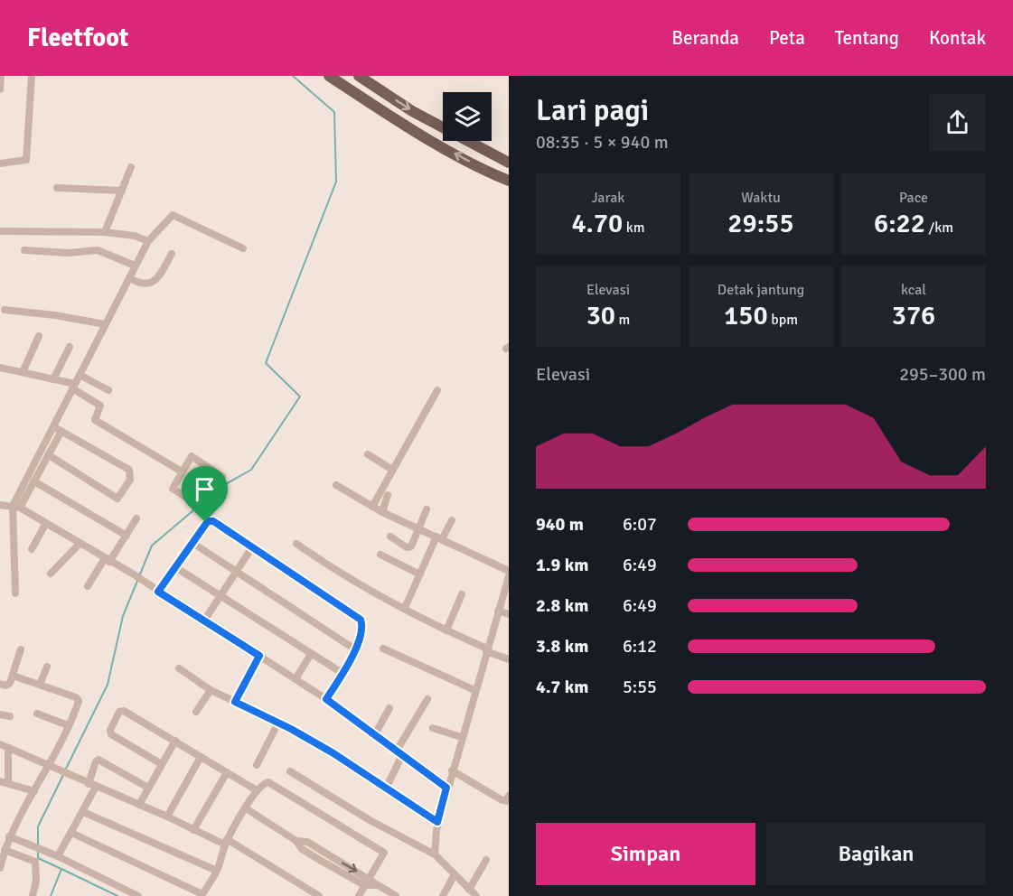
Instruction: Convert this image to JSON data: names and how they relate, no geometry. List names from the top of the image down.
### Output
{
  "page": {
    "header": "Fleetfoot",
    "nav": [
      "Beranda",
      "Peta",
      "Tentang",
      "Kontak"
    ],
    "heading": ["Lari pagi", "08:35 · 5 × 940 m"],
    "stats": [
      ["Jarak", "4.70 km"],
      ["Waktu", "29:55"],
      ["Pace", "6:22 /km"],
      ["Elevasi", "30 m"],
      ["Detak jantung", "150 bpm"],
      ["kcal", "376"]
    ],
    "chart": ["Elevasi", "295–300 m"],
    "list": [
      {
        "name": "940 m",
        "note": "6:07"
      },
      {
        "name": "1.9 km",
        "note": "6:49"
      },
      {
        "name": "2.8 km",
        "note": "6:49"
      },
      {
        "name": "3.8 km",
        "note": "6:12"
      },
      {
        "name": "4.7 km",
        "note": "5:55"
      }
    ],
    "buttons": ["Simpan", "Bagikan"]
  }
}
